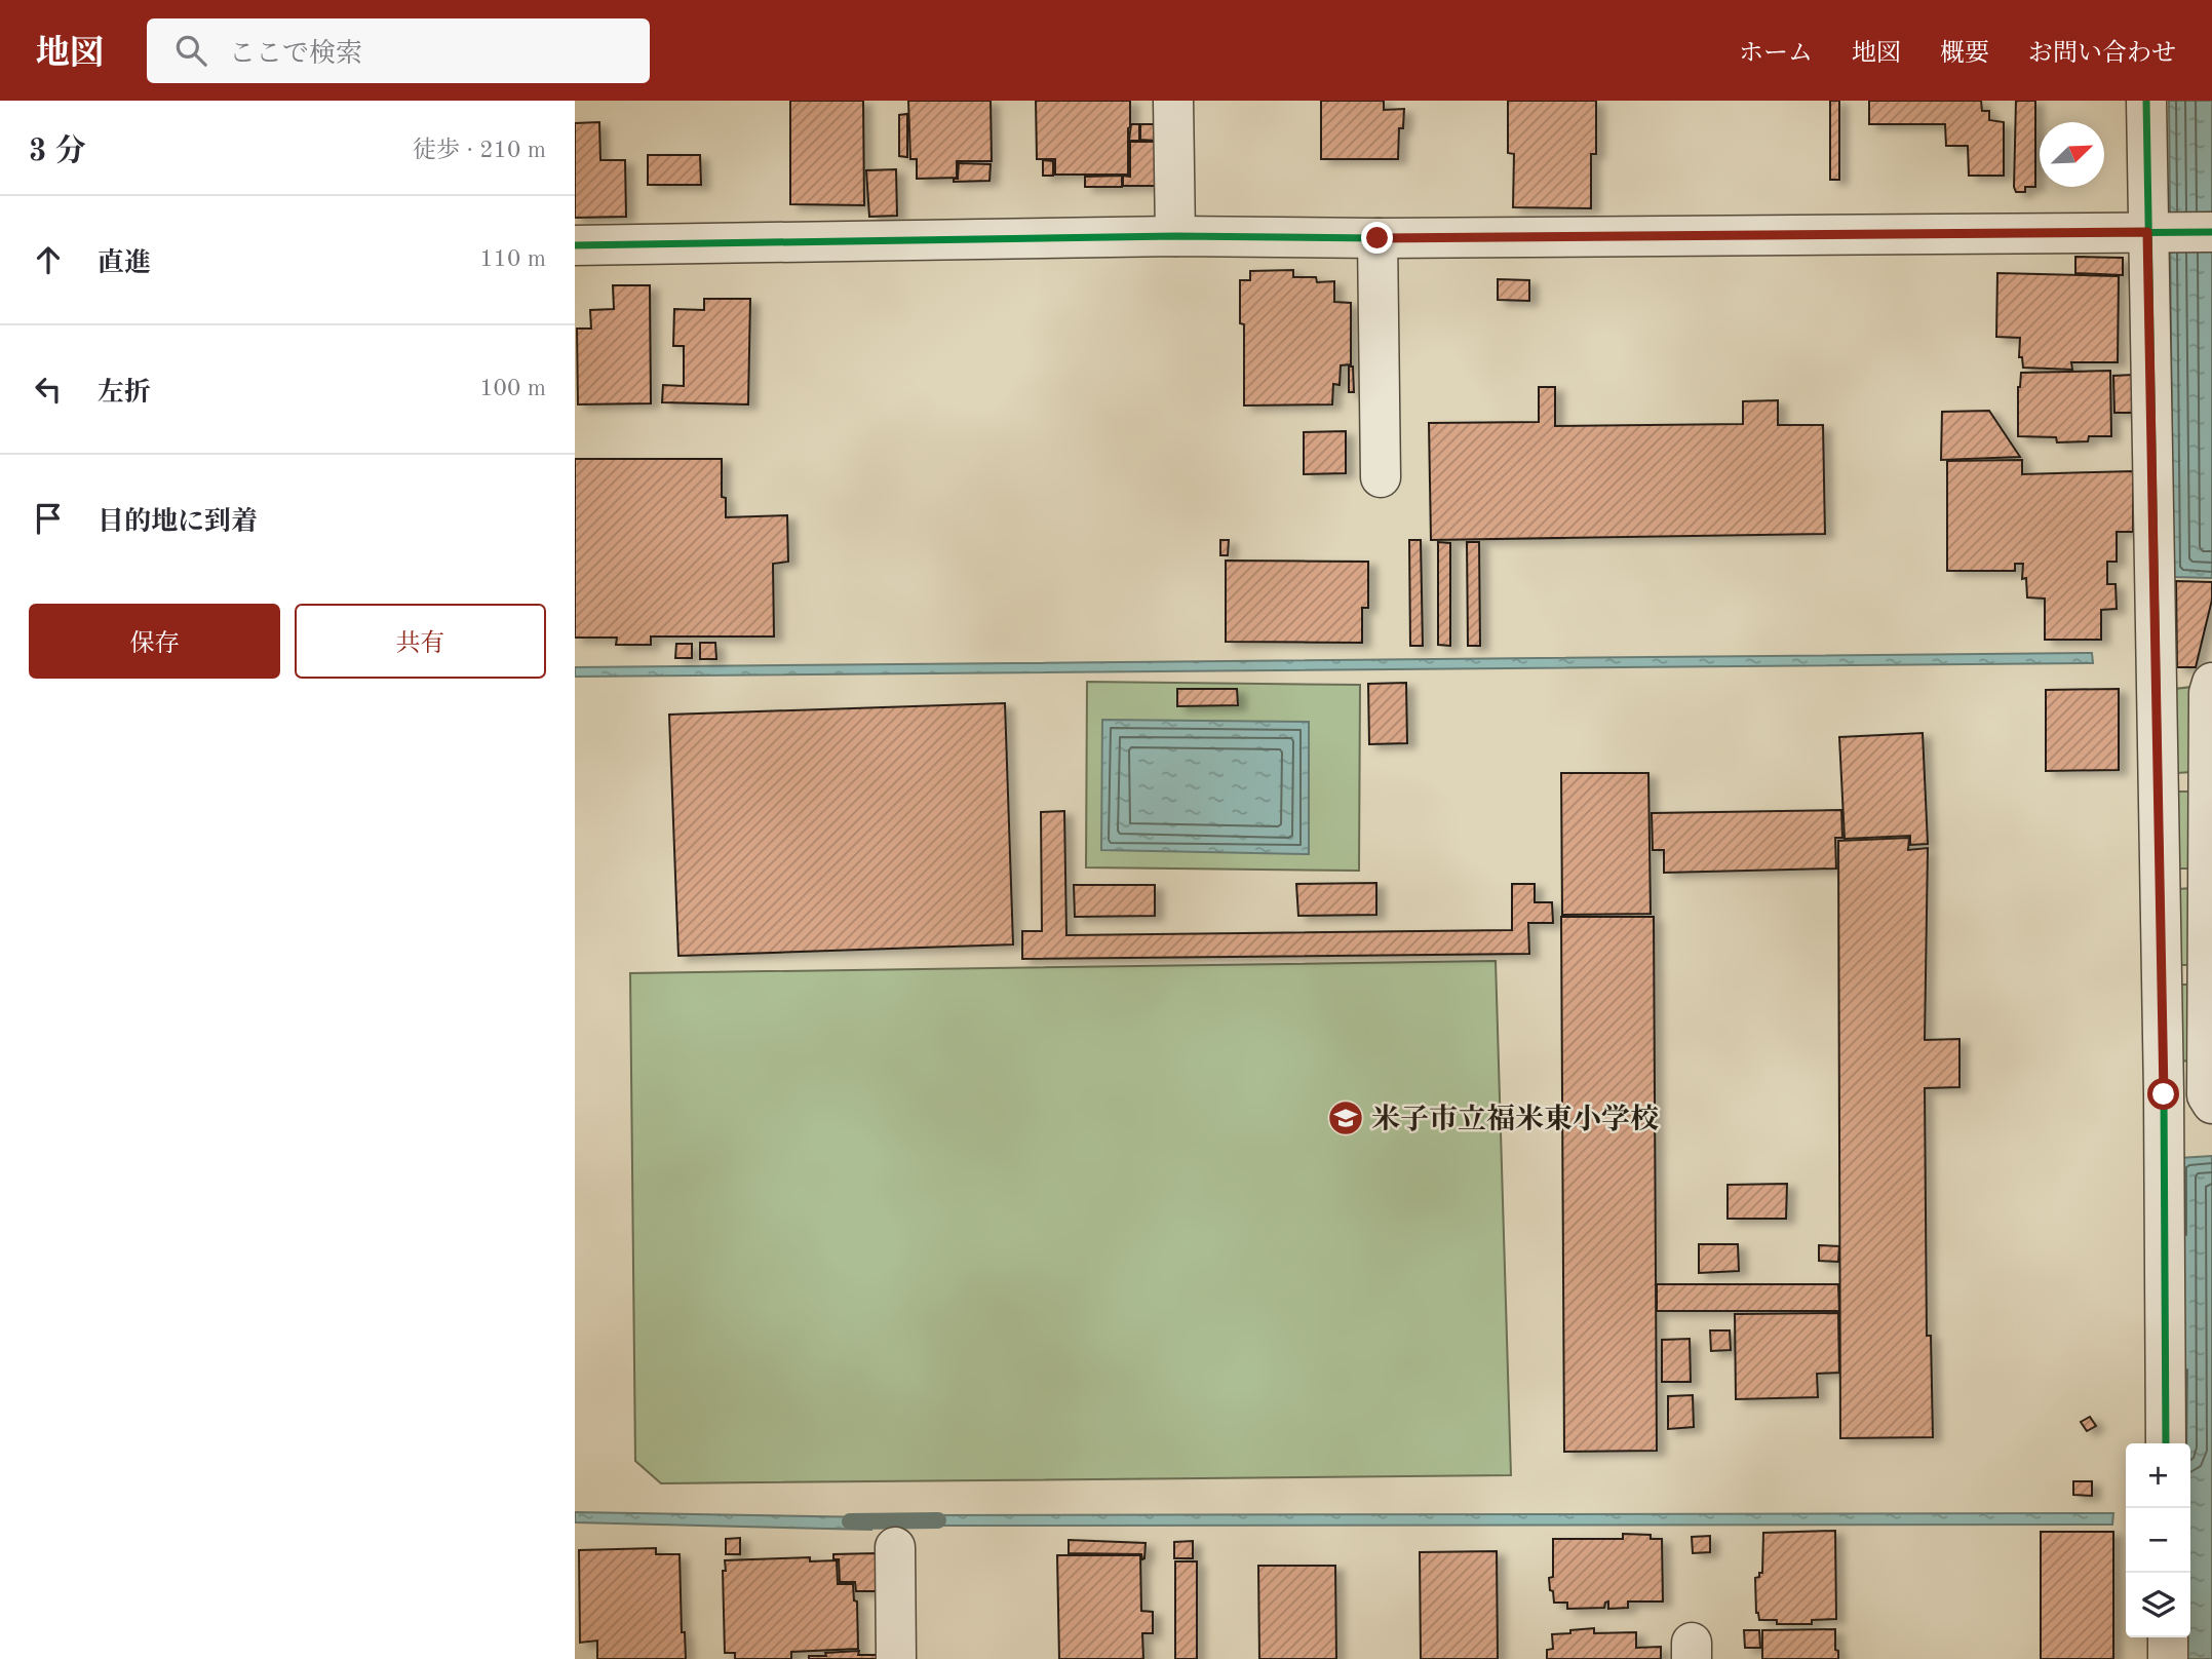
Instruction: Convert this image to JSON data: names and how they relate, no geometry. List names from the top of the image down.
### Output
{
  "places": {
    "school or university": ["米子市立福米東小学校"]
  },
  "north": "top right",
  "page": {
    "header": "地図",
    "search": "ここで検索",
    "nav": [
      "ホーム",
      "地図",
      "概要",
      "お問い合わせ"
    ],
    "heading": ["3 分", "徒歩 · 210 m"],
    "list": [
      ["直進", "110 m"],
      ["左折", "100 m"],
      "目的地に到着"
    ],
    "buttons": ["保存", "共有"],
    "map_buttons": ["+", "−"]
  }
}
